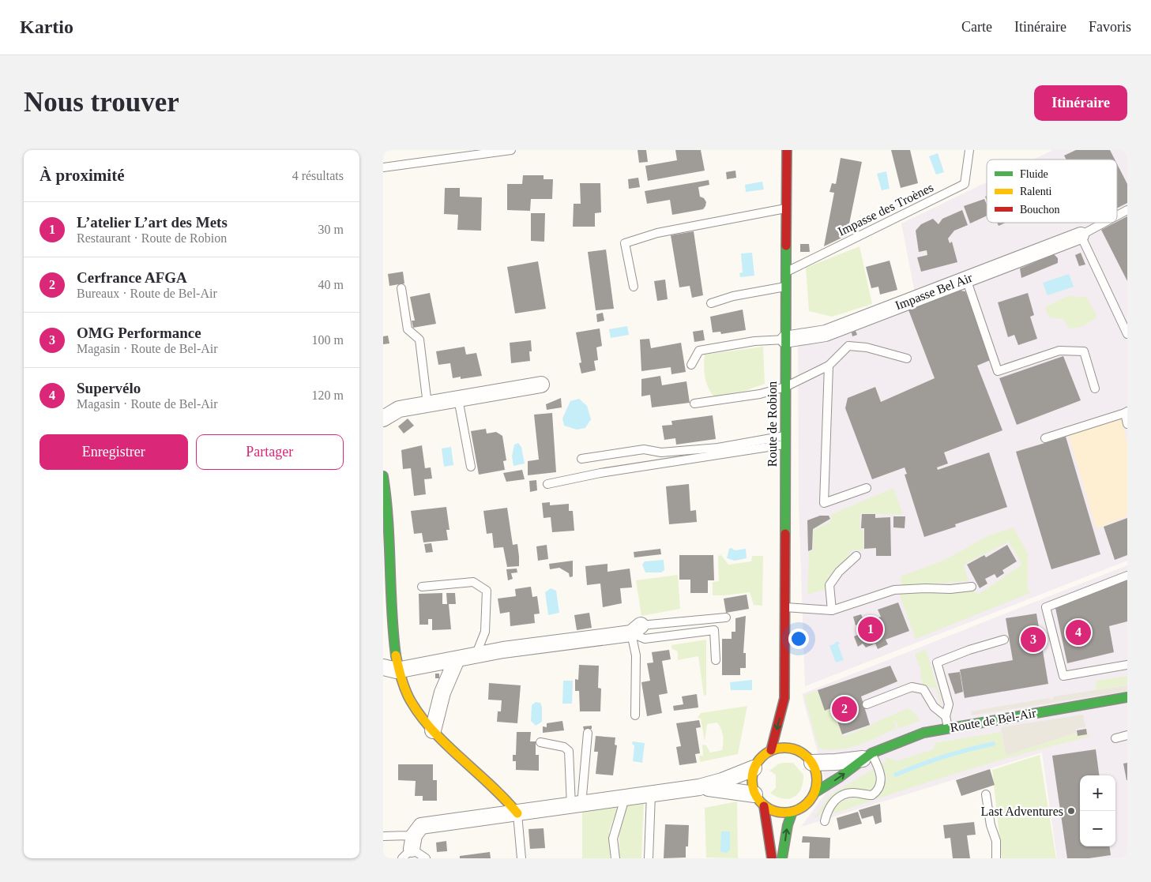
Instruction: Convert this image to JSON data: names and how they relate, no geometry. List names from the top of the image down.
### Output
{
  "streets": {
    "main road": ["Route de Robion", "Route de Bel-Air"],
    "street": ["Impasse Bel Air"],
    "lane": ["Impasse des Troènes"]
  },
  "crossings": [
    ["Impasse des Troènes", "Route de Robion"],
    ["Impasse Bel Air", "Route de Robion"],
    ["Route de Robion", "Route de Bel-Air"]
  ],
  "places": ["Last Adventures"],
  "legend": ["Fluide", "Ralenti", "Bouchon"],
  "page": {
    "header": "Kartio",
    "nav": ["Carte", "Itinéraire", "Favoris"],
    "buttons": [
      "Itinéraire",
      ["Enregistrer", "Partager"]
    ],
    "title": "Nous trouver",
    "heading": ["À proximité", "4 résultats"],
    "list": [
      {
        "mark": "1",
        "name": "L’atelier L’art des Mets",
        "note": "Restaurant · Route de Robion",
        "value": "30 m"
      },
      {
        "mark": "2",
        "name": "Cerfrance AFGA",
        "note": "Bureaux · Route de Bel-Air",
        "value": "40 m"
      },
      {
        "mark": "3",
        "name": "OMG Performance",
        "note": "Magasin · Route de Bel-Air",
        "value": "100 m"
      },
      {
        "mark": "4",
        "name": "Supervélo",
        "note": "Magasin · Route de Bel-Air",
        "value": "120 m"
      }
    ],
    "pins": [
      "1",
      "4",
      "3",
      "2"
    ],
    "map_buttons": ["+", "−"]
  }
}
